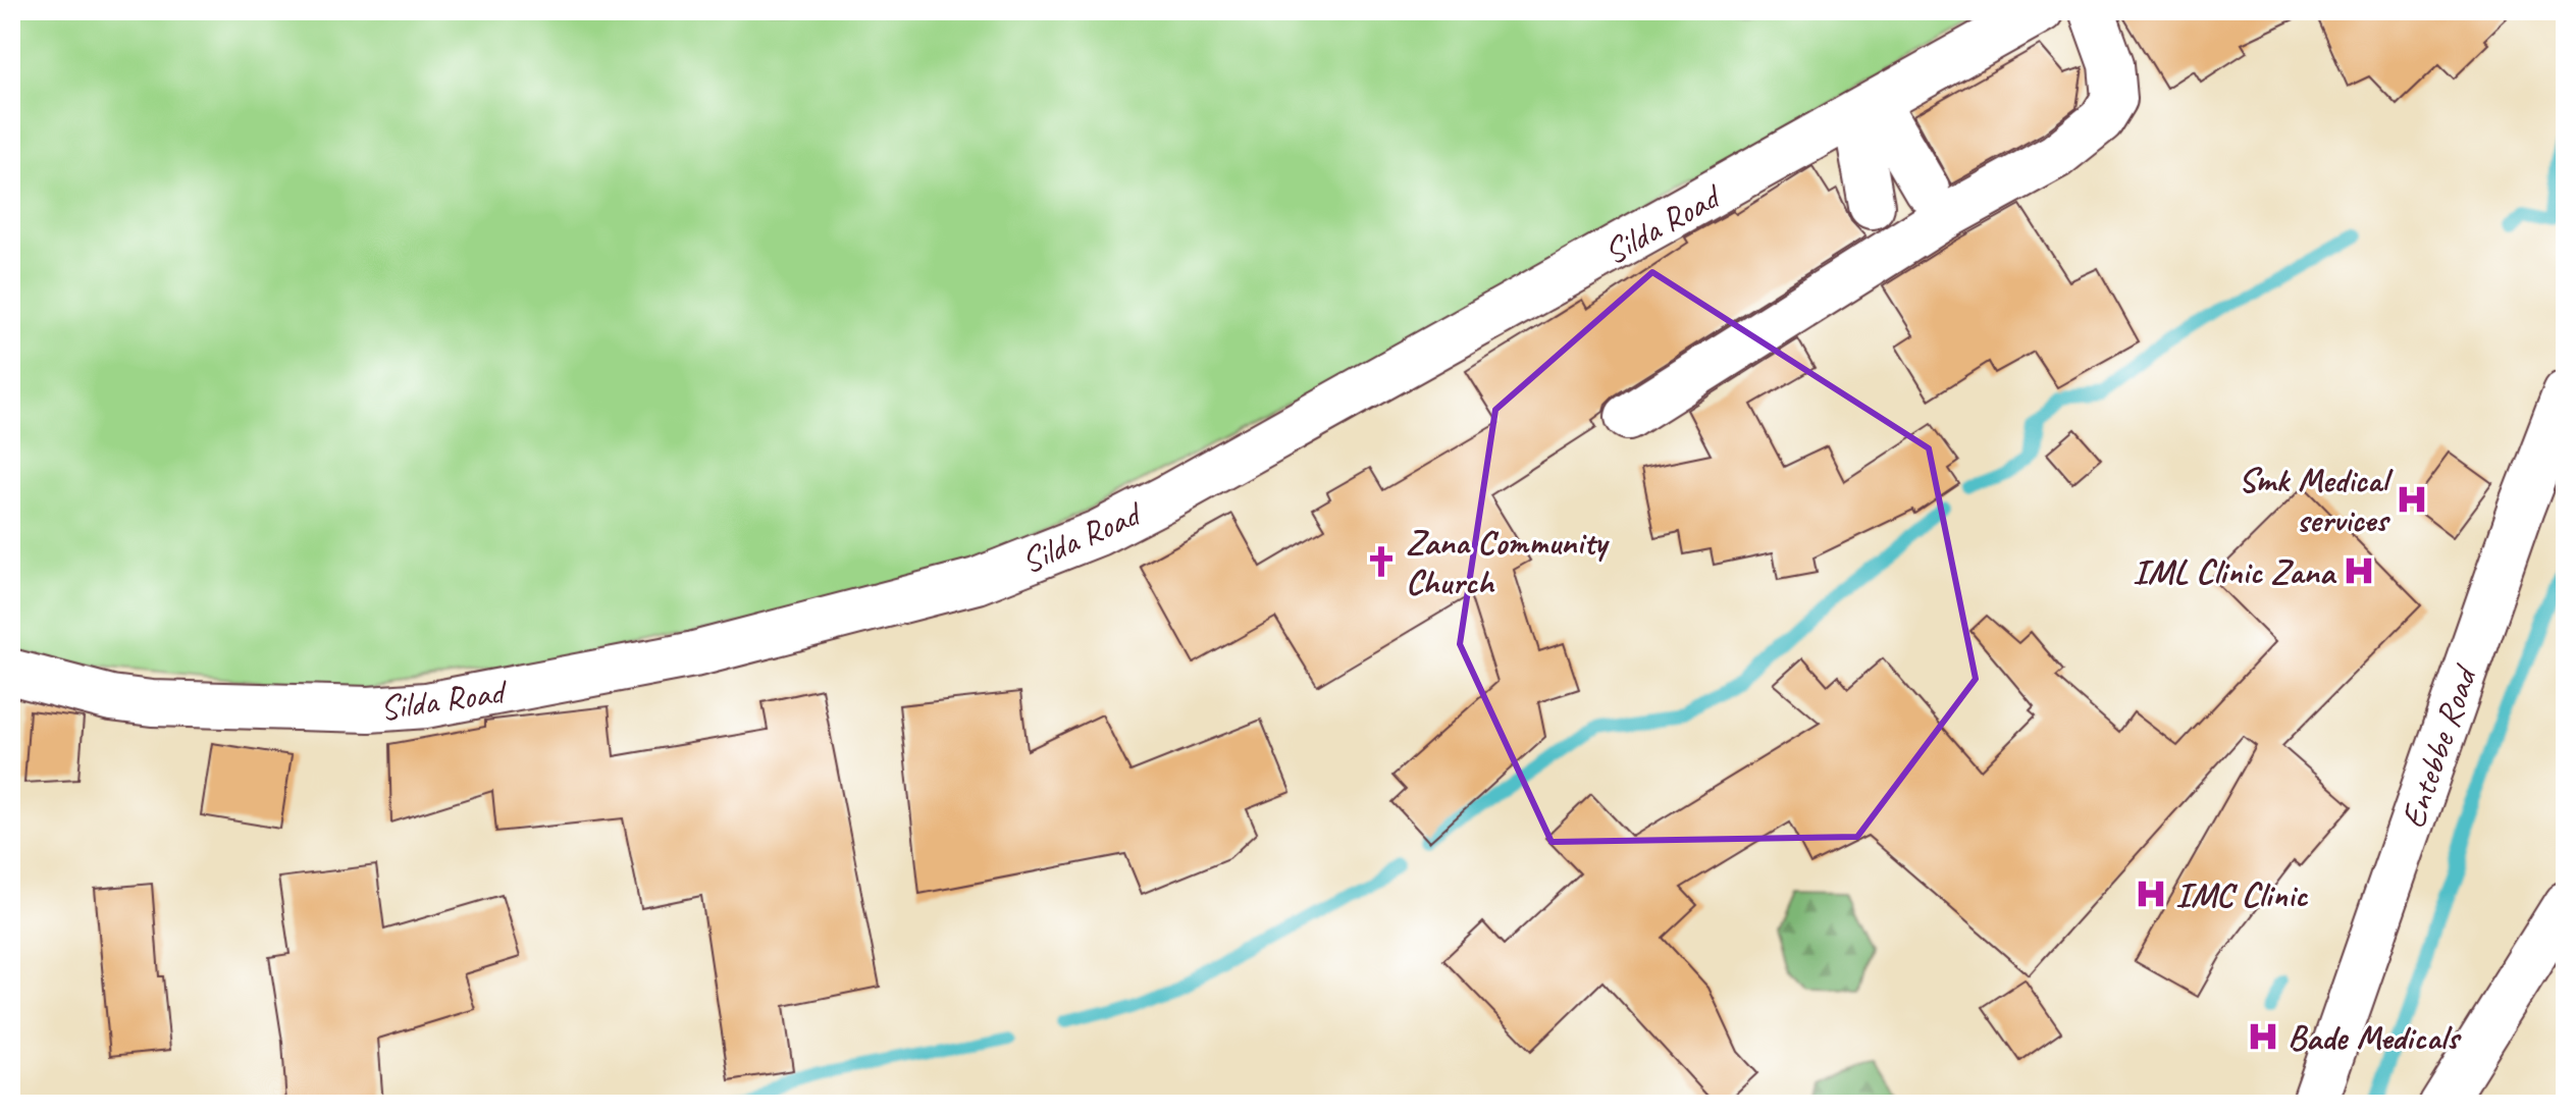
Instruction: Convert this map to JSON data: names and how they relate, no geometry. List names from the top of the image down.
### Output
{
  "streets": {
    "street": ["Silda Road", "Entebbe Road"]
  },
  "places": {
    "hospital": [
      "Smk Medical services",
      "IML Clinic Zana",
      "IMC Clinic",
      "Bade Medicals"
    ],
    "church": ["Zana Community Church"]
  }
}
